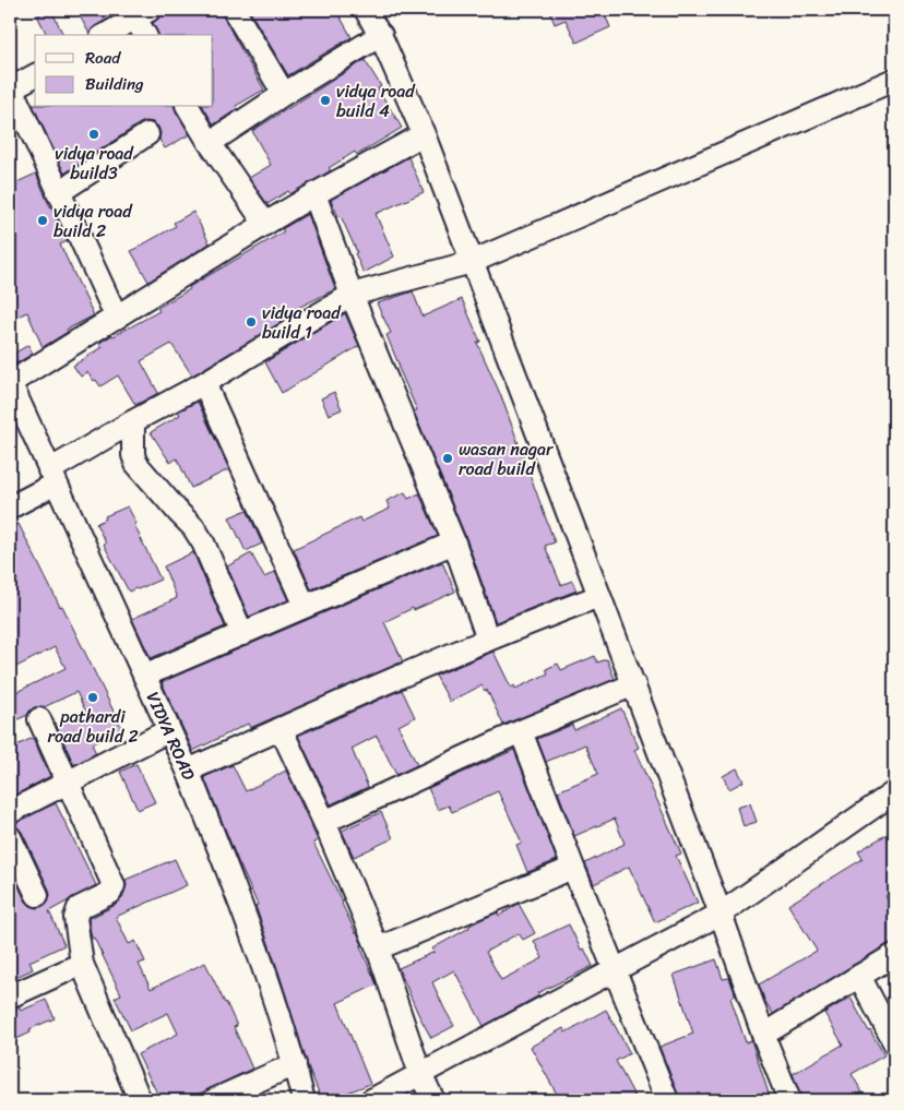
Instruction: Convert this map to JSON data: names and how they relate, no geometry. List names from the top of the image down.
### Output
{
  "streets": {
    "street": ["VIDYA ROAD"]
  },
  "places": [
    "vidya road build 4",
    "vidya road build3",
    "vidya road build 2",
    "vidya road build 1",
    "wasan nagar road build",
    "pathardi road build 2"
  ],
  "legend": ["Road", "Building"]
}
